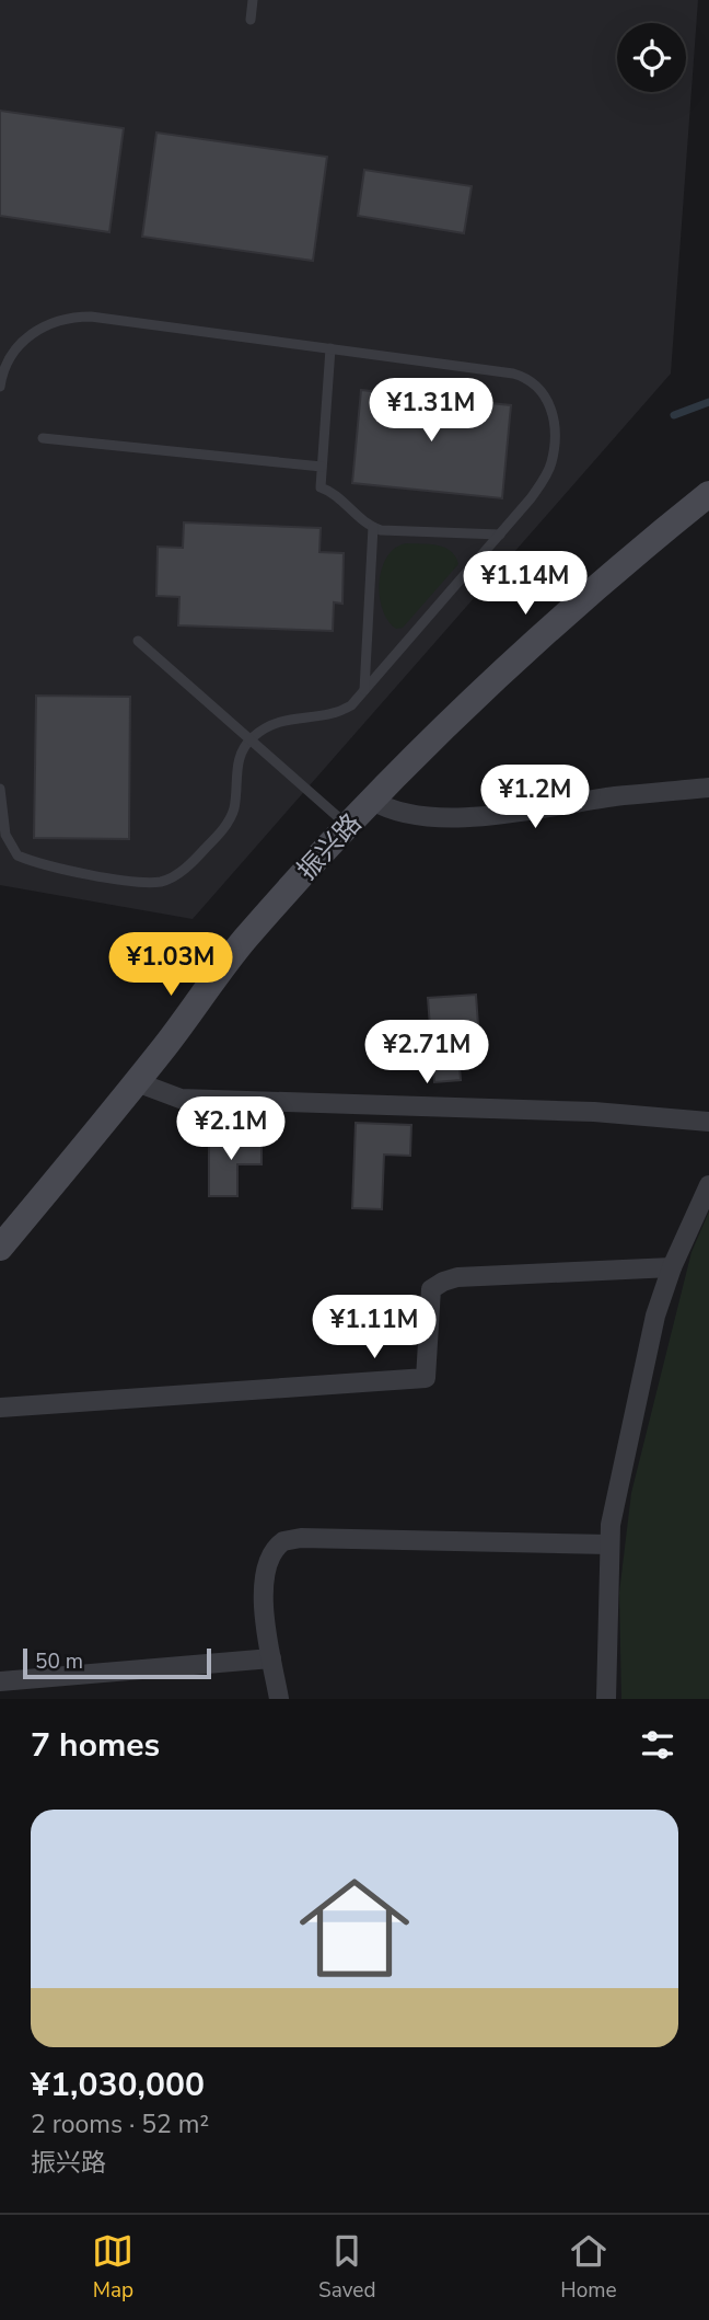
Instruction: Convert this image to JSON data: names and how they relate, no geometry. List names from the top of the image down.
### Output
{
  "streets": {
    "street": ["振兴路"]
  },
  "scale_bar": "50 m",
  "page": {
    "price": [
      "¥1.31M",
      "¥1.14M",
      "¥1.2M",
      "¥1.03M",
      "¥2.71M",
      "¥2.1M",
      "¥1.11M"
    ],
    "scale": "50 m",
    "heading": "7 homes",
    "list": [
      {
        "name": "¥1,030,000",
        "note": "2 rooms · 52 m² · 振兴路"
      }
    ],
    "tabs": ["Map", "Saved", "Home"]
  }
}
